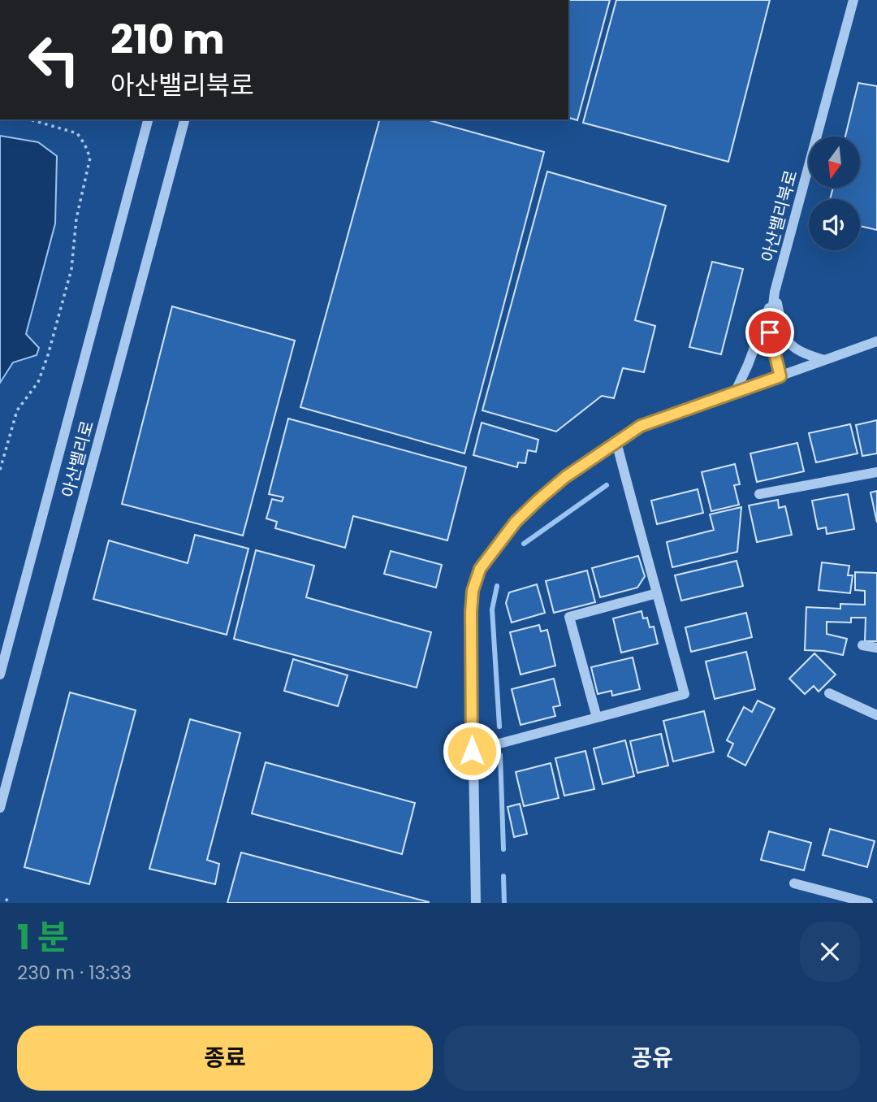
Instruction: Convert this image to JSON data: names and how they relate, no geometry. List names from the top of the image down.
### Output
{
  "streets": {
    "street": ["아산밸리북로", "아산밸리로"]
  },
  "north": "bottom",
  "page": {
    "turn": ["210 m", "아산밸리북로"],
    "heading": ["1 분", "230 m · 13:33"],
    "buttons": ["종료", "공유"]
  }
}
